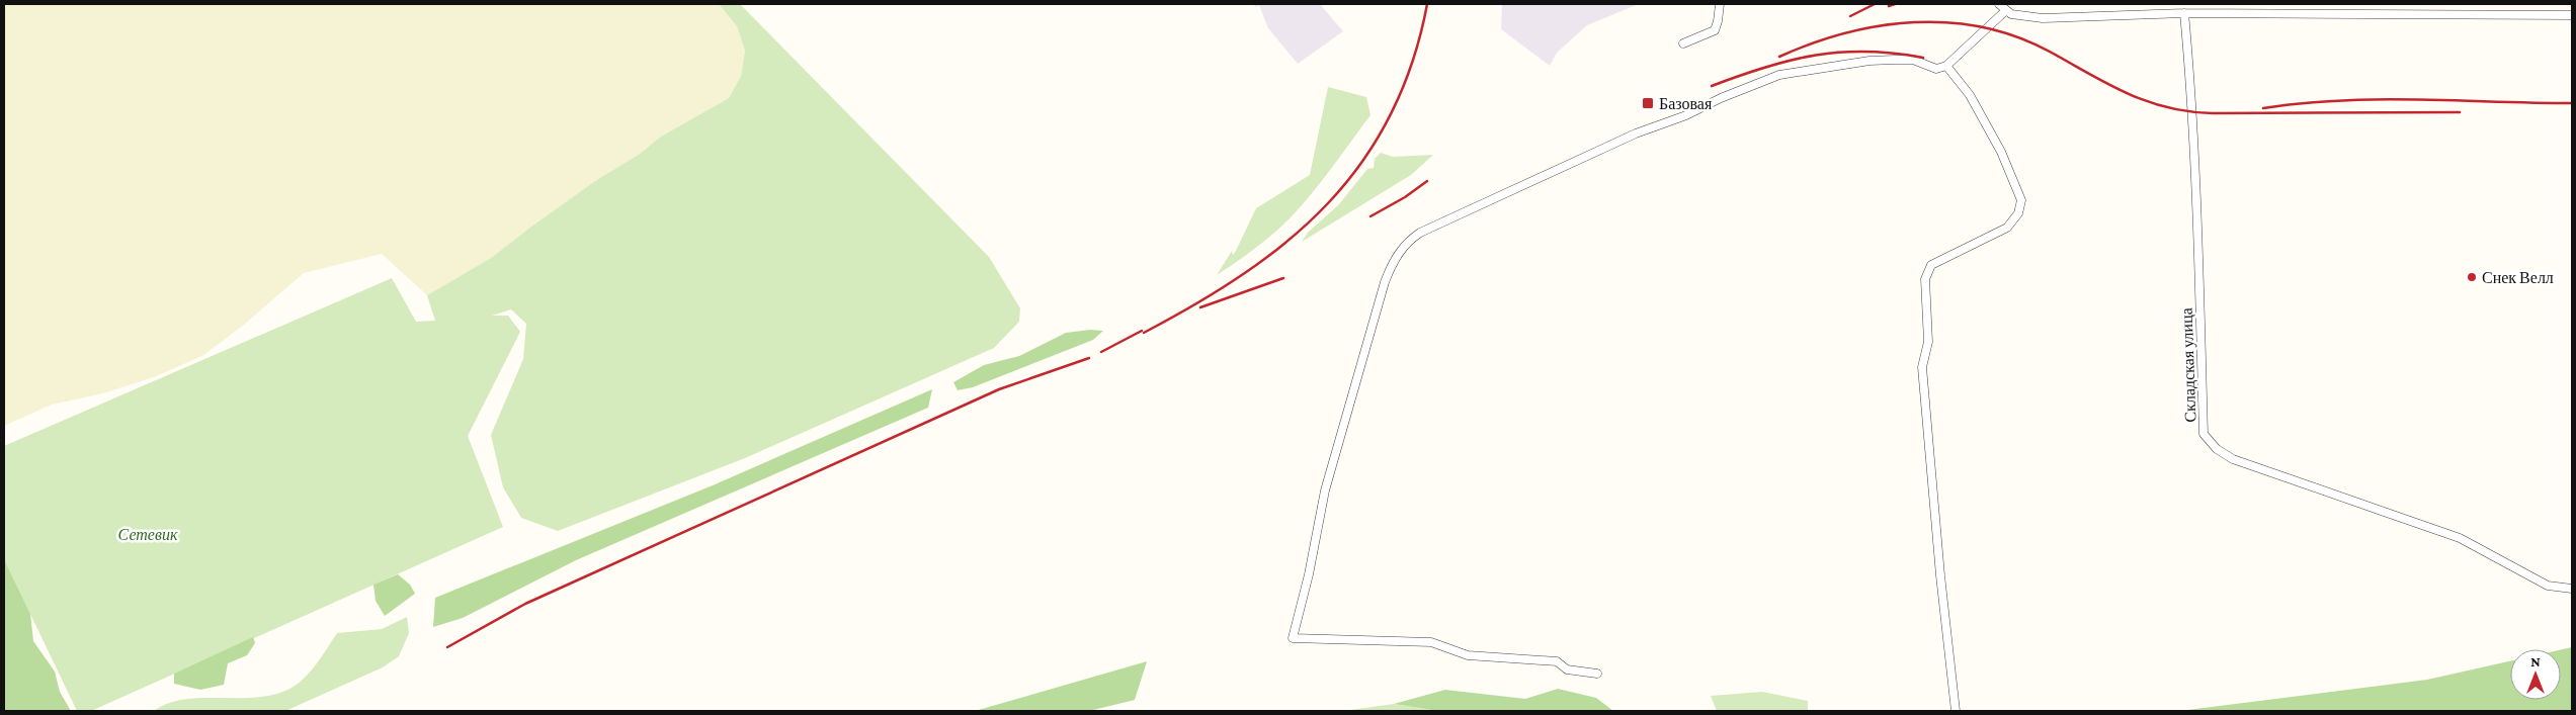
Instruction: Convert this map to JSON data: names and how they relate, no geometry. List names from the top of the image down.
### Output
{
  "streets": {
    "street": ["Складская улица"]
  },
  "parks": ["Сетевик"],
  "places": {
    "transit": ["Базовая"],
    "other": ["Снек Велл"]
  },
  "north": "top"
}
